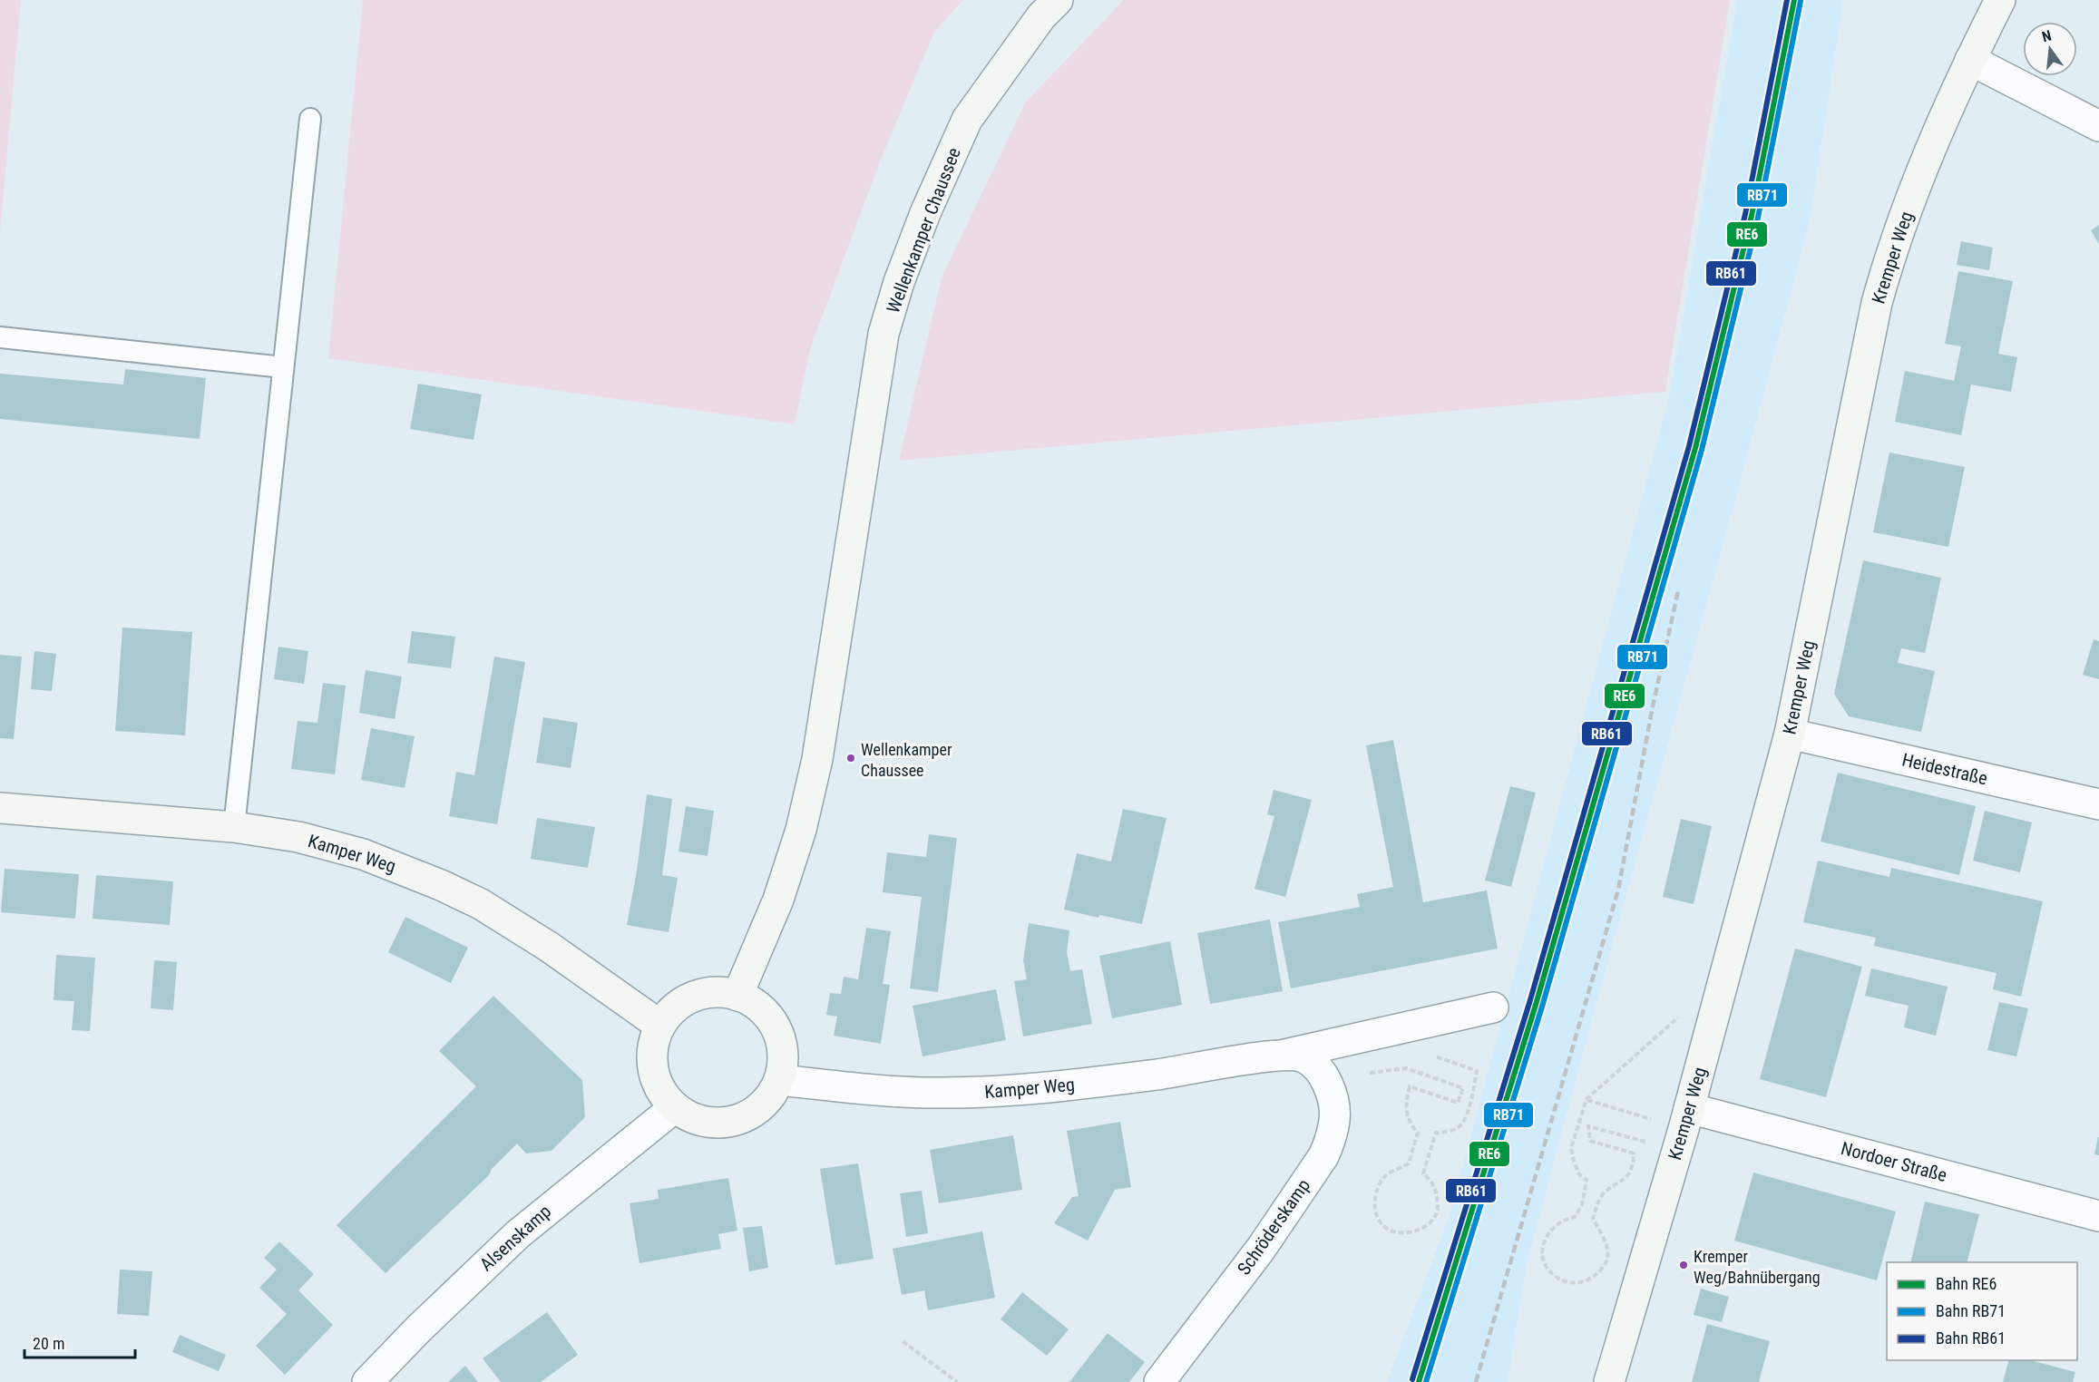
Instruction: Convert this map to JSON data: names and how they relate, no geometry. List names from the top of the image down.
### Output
{
  "streets": {
    "main road": ["Wellenkamper Chaussee", "Kremper Weg", "Kamper Weg"],
    "street": [
      "Heidestraße",
      "Nordoer Straße",
      "Schröderskamp",
      "Alsenskamp"
    ]
  },
  "crossings": [
    ["Wellenkamper Chaussee", "Kamper Weg"],
    ["Wellenkamper Chaussee", "Alsenskamp"],
    ["Kremper Weg", "Heidestraße"],
    ["Kremper Weg", "Nordoer Straße"],
    ["Kamper Weg", "Schröderskamp"],
    ["Kamper Weg", "Alsenskamp"]
  ],
  "places": ["Wellenkamper Chaussee", "Kremper Weg/Bahnübergang"],
  "lines": ["rail line RE6", "rail line RB61", "rail line RB71"],
  "legend": ["Bahn RE6", "Bahn RB71", "Bahn RB61"],
  "scale_bar": "20 m",
  "north": "top"
}
